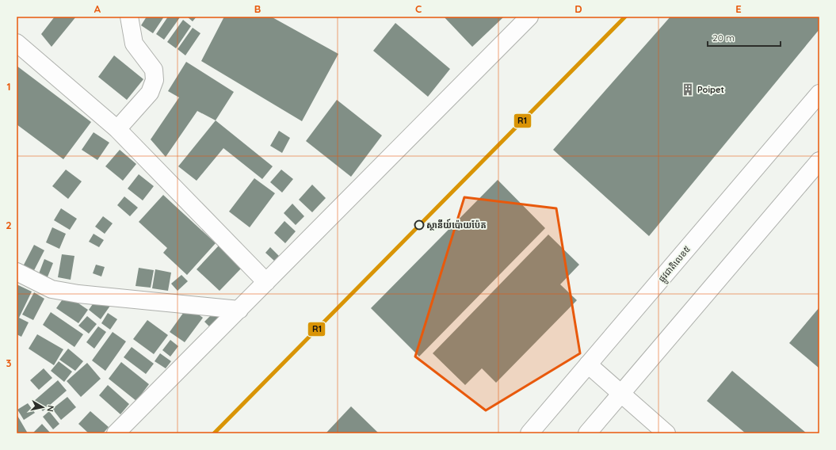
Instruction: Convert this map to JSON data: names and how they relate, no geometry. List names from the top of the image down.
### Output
{
  "streets": {
    "main road": ["ផ្លូវជាតិលេខ៥"]
  },
  "places": {
    "building": ["Poipet"],
    "other": ["ស្ថានីយ៍ប៉ោយប៉ែត"]
  },
  "lines": ["transit line R1"],
  "scale_bar": "20 m",
  "north": "right",
  "grid": {
    "columns": [
      "A",
      "B",
      "C",
      "D",
      "E"
    ],
    "rows": ["1", "2", "3"]
  }
}
